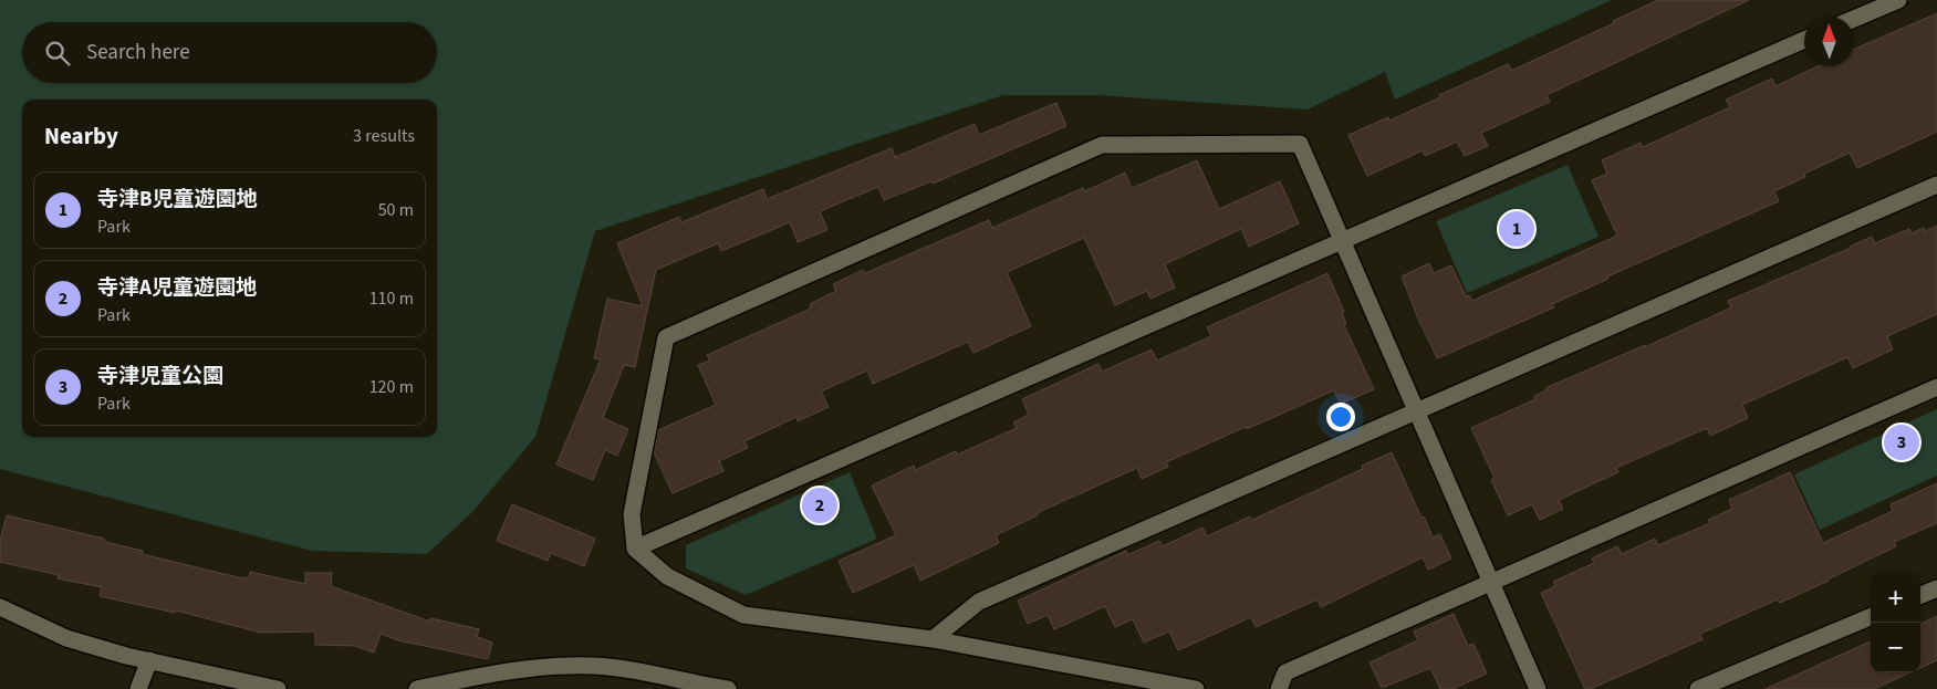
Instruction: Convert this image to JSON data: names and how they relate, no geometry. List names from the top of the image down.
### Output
{
  "north": "top",
  "page": {
    "search": "Search here",
    "heading": ["Nearby", "3 results"],
    "list": [
      {
        "mark": "1",
        "name": "寺津B児童遊園地",
        "note": "Park",
        "value": "50 m"
      },
      {
        "mark": "2",
        "name": "寺津A児童遊園地",
        "note": "Park",
        "value": "110 m"
      },
      {
        "mark": "3",
        "name": "寺津児童公園",
        "note": "Park",
        "value": "120 m"
      }
    ],
    "pins": ["1", "3", "2"],
    "map_buttons": ["+", "−"]
  }
}
